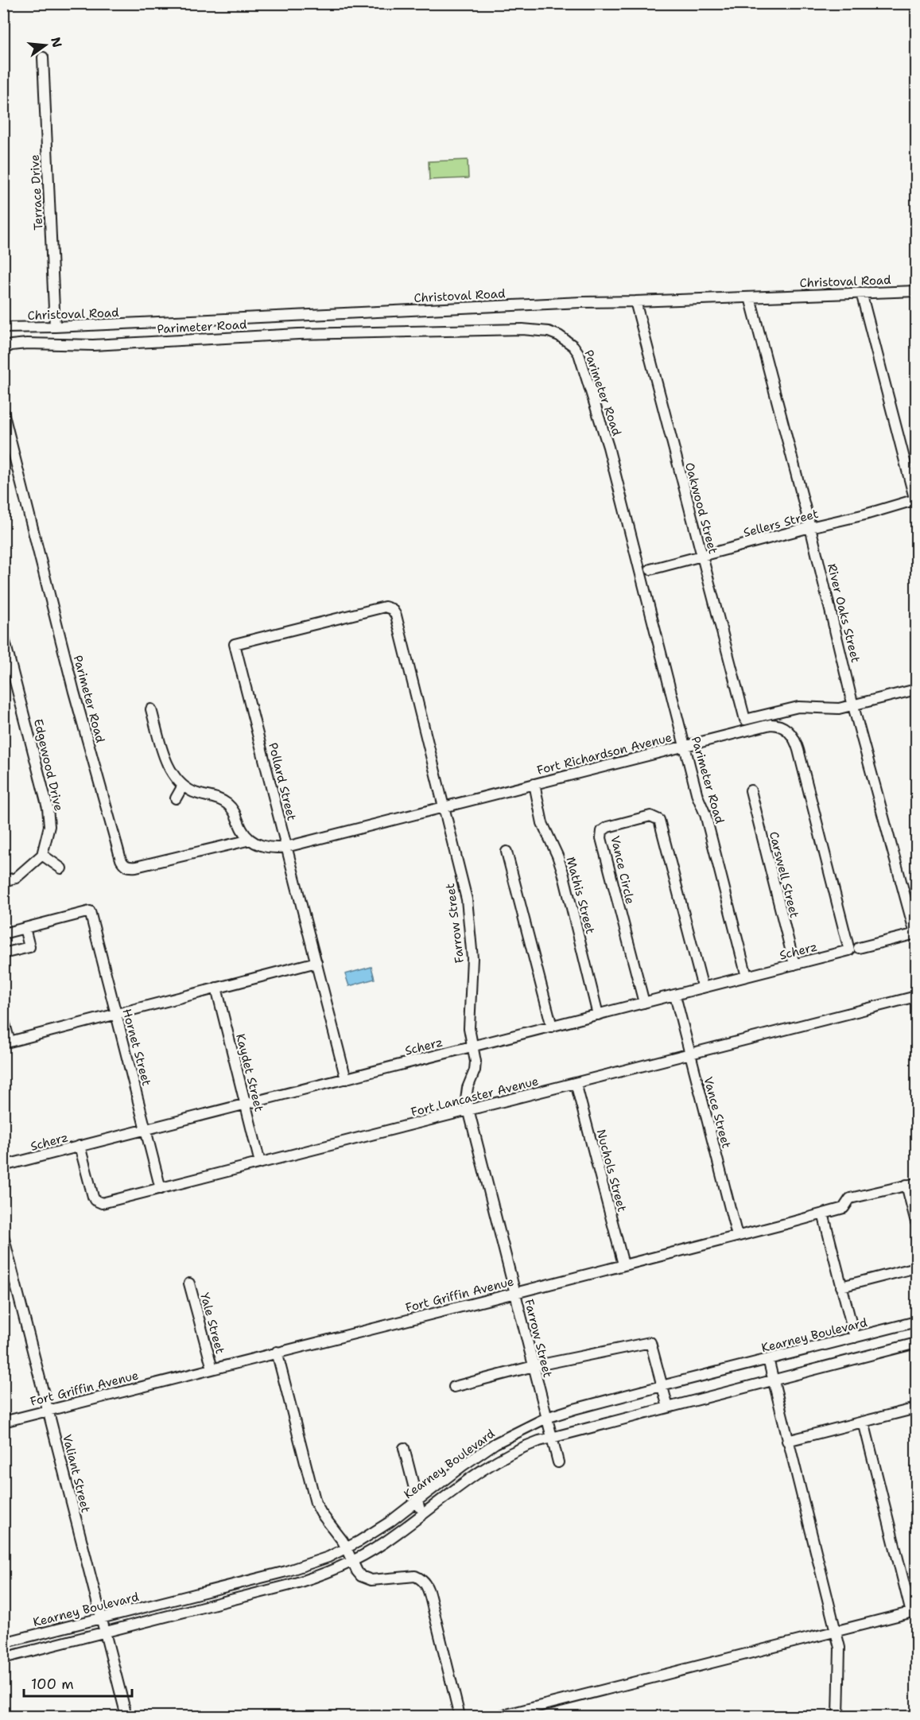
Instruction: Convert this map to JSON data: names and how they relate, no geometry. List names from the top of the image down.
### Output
{
  "streets": {
    "street": [
      "Terrace Drive",
      "Christoval Road",
      "Parimeter Road",
      "Oakwood Street",
      "Sellers Street",
      "River Oaks Street",
      "Fort Richardson Avenue",
      "Edgewood Drive",
      "Pollard Street",
      "Vance Circle",
      "Carswell Street",
      "Mathis Street",
      "Farrow Street",
      "Scherz",
      "Hornet Street",
      "Kaydet Street",
      "Fort Lancaster Avenue",
      "Vance Street",
      "Nuchols Street",
      "Fort Griffin Avenue",
      "Yale Street",
      "Kearney Boulevard",
      "Valiant Street"
    ]
  },
  "crossings": [
    ["Terrace Drive", "Christoval Road"],
    ["Christoval Road", "Oakwood Street"],
    ["Christoval Road", "River Oaks Street"],
    ["Parimeter Road", "Fort Richardson Avenue"],
    ["Parimeter Road", "Scherz"],
    ["Oakwood Street", "Sellers Street"],
    ["Oakwood Street", "River Oaks Street"],
    ["Sellers Street", "River Oaks Street"],
    ["River Oaks Street", "Scherz"],
    ["Fort Richardson Avenue", "Pollard Street"],
    ["Fort Richardson Avenue", "Mathis Street"],
    ["Fort Richardson Avenue", "Farrow Street"],
    ["Fort Richardson Avenue", "Scherz"],
    ["Pollard Street", "Farrow Street"],
    ["Pollard Street", "Scherz"],
    ["Vance Circle", "Scherz"],
    ["Carswell Street", "Scherz"],
    ["Mathis Street", "Scherz"],
    ["Farrow Street", "Scherz"],
    ["Farrow Street", "Fort Lancaster Avenue"],
    ["Farrow Street", "Fort Griffin Avenue"],
    ["Farrow Street", "Kearney Boulevard"],
    ["Scherz", "Hornet Street"],
    ["Scherz", "Kaydet Street"],
    ["Scherz", "Fort Lancaster Avenue"],
    ["Scherz", "Vance Street"],
    ["Hornet Street", "Fort Lancaster Avenue"],
    ["Kaydet Street", "Fort Lancaster Avenue"],
    ["Fort Lancaster Avenue", "Vance Street"],
    ["Fort Lancaster Avenue", "Nuchols Street"],
    ["Vance Street", "Fort Griffin Avenue"],
    ["Nuchols Street", "Fort Griffin Avenue"],
    ["Fort Griffin Avenue", "Yale Street"],
    ["Fort Griffin Avenue", "Valiant Street"],
    ["Kearney Boulevard", "Valiant Street"]
  ],
  "scale_bar": "100 m",
  "north": "right"
}
